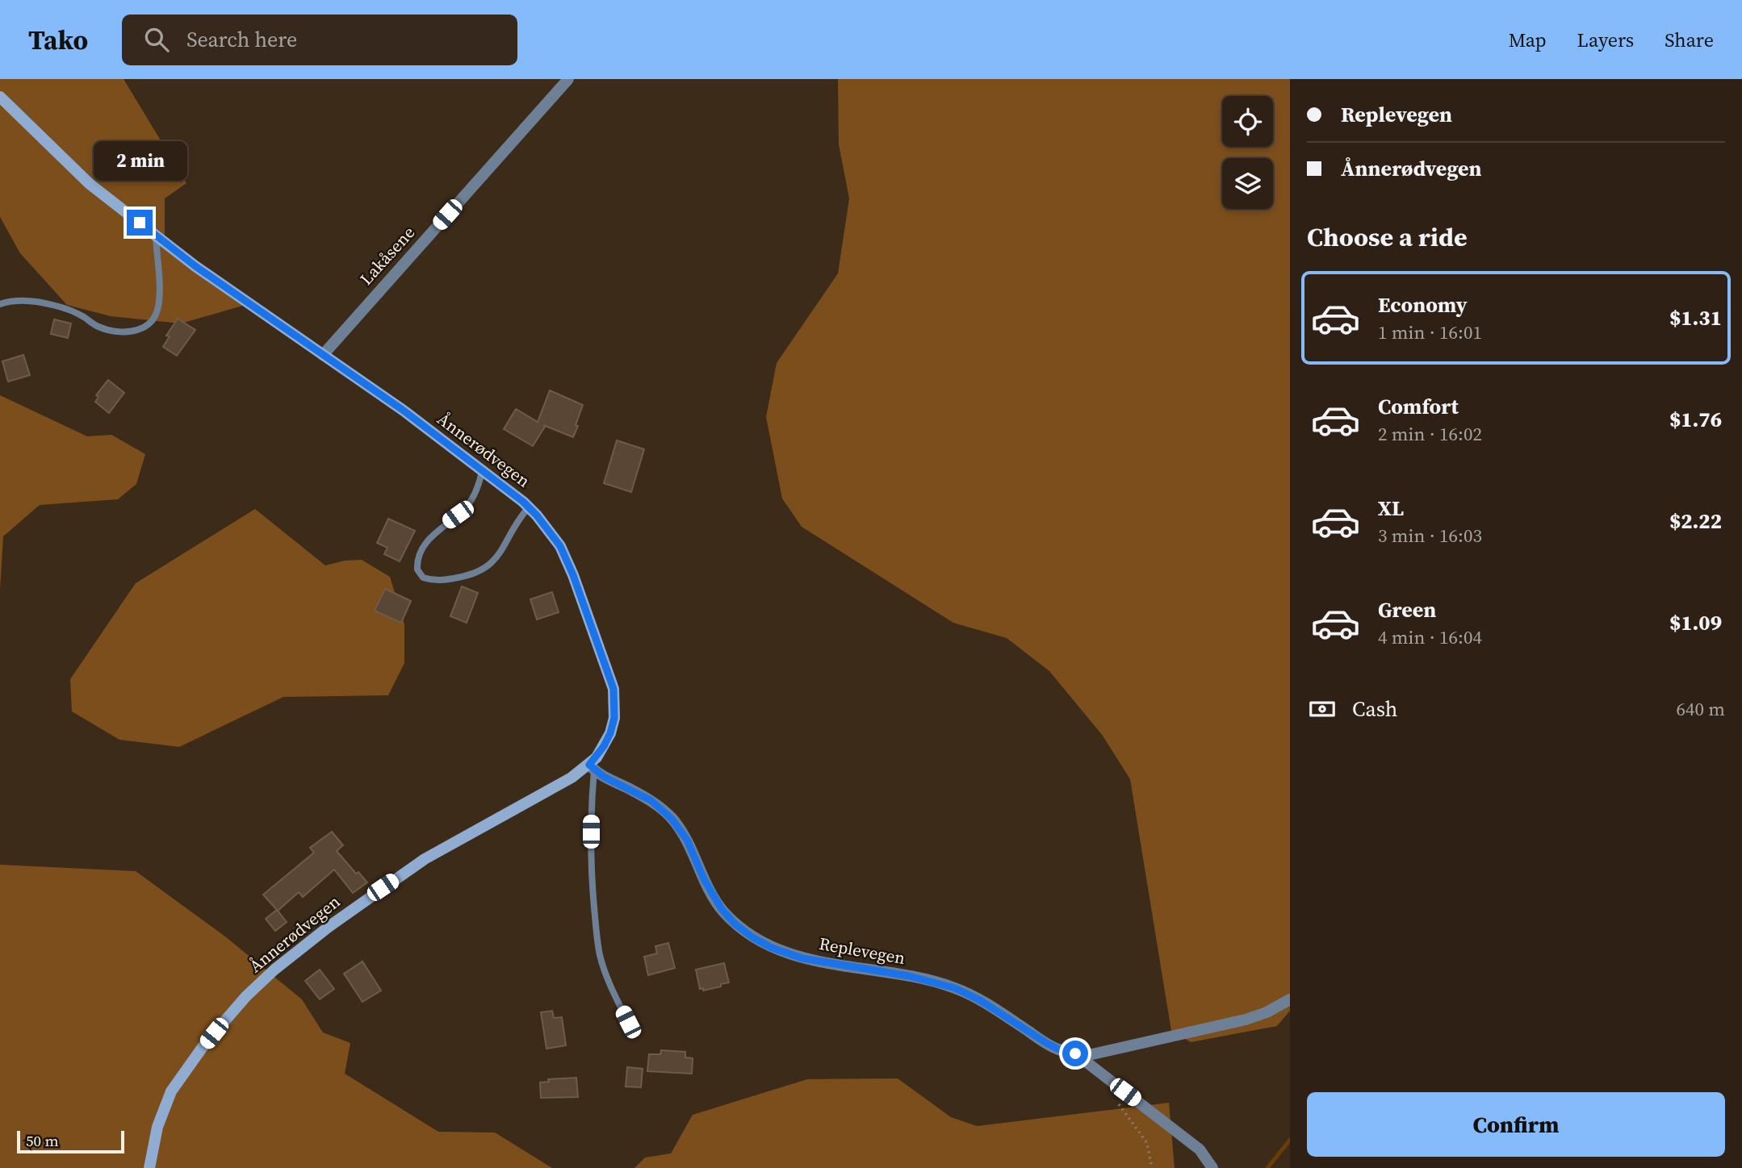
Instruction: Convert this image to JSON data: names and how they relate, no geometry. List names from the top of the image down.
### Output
{
  "streets": {
    "main road": ["Ånnerødvegen"],
    "street": ["Lakåsene", "Replevegen"]
  },
  "crossings": [
    ["Lakåsene", "Ånnerødvegen"],
    ["Ånnerødvegen", "Replevegen"]
  ],
  "scale_bar": "50 m",
  "page": {
    "header": "Tako",
    "search": "Search here",
    "nav": ["Map", "Layers", "Share"],
    "banner": ["Replevegen", "Ånnerødvegen"],
    "bubble": "2 min",
    "heading": "Choose a ride",
    "list": [
      {
        "name": "Economy",
        "note": "1 min · 16:01",
        "value": "$1.31"
      },
      {
        "name": "Comfort",
        "note": "2 min · 16:02",
        "value": "$1.76"
      },
      {
        "name": "XL",
        "note": "3 min · 16:03",
        "value": "$2.22"
      },
      {
        "name": "Green",
        "note": "4 min · 16:04",
        "value": "$1.09"
      }
    ],
    "pay": ["Cash", "640 m"],
    "buttons": "Confirm",
    "scale": "50 m"
  }
}
